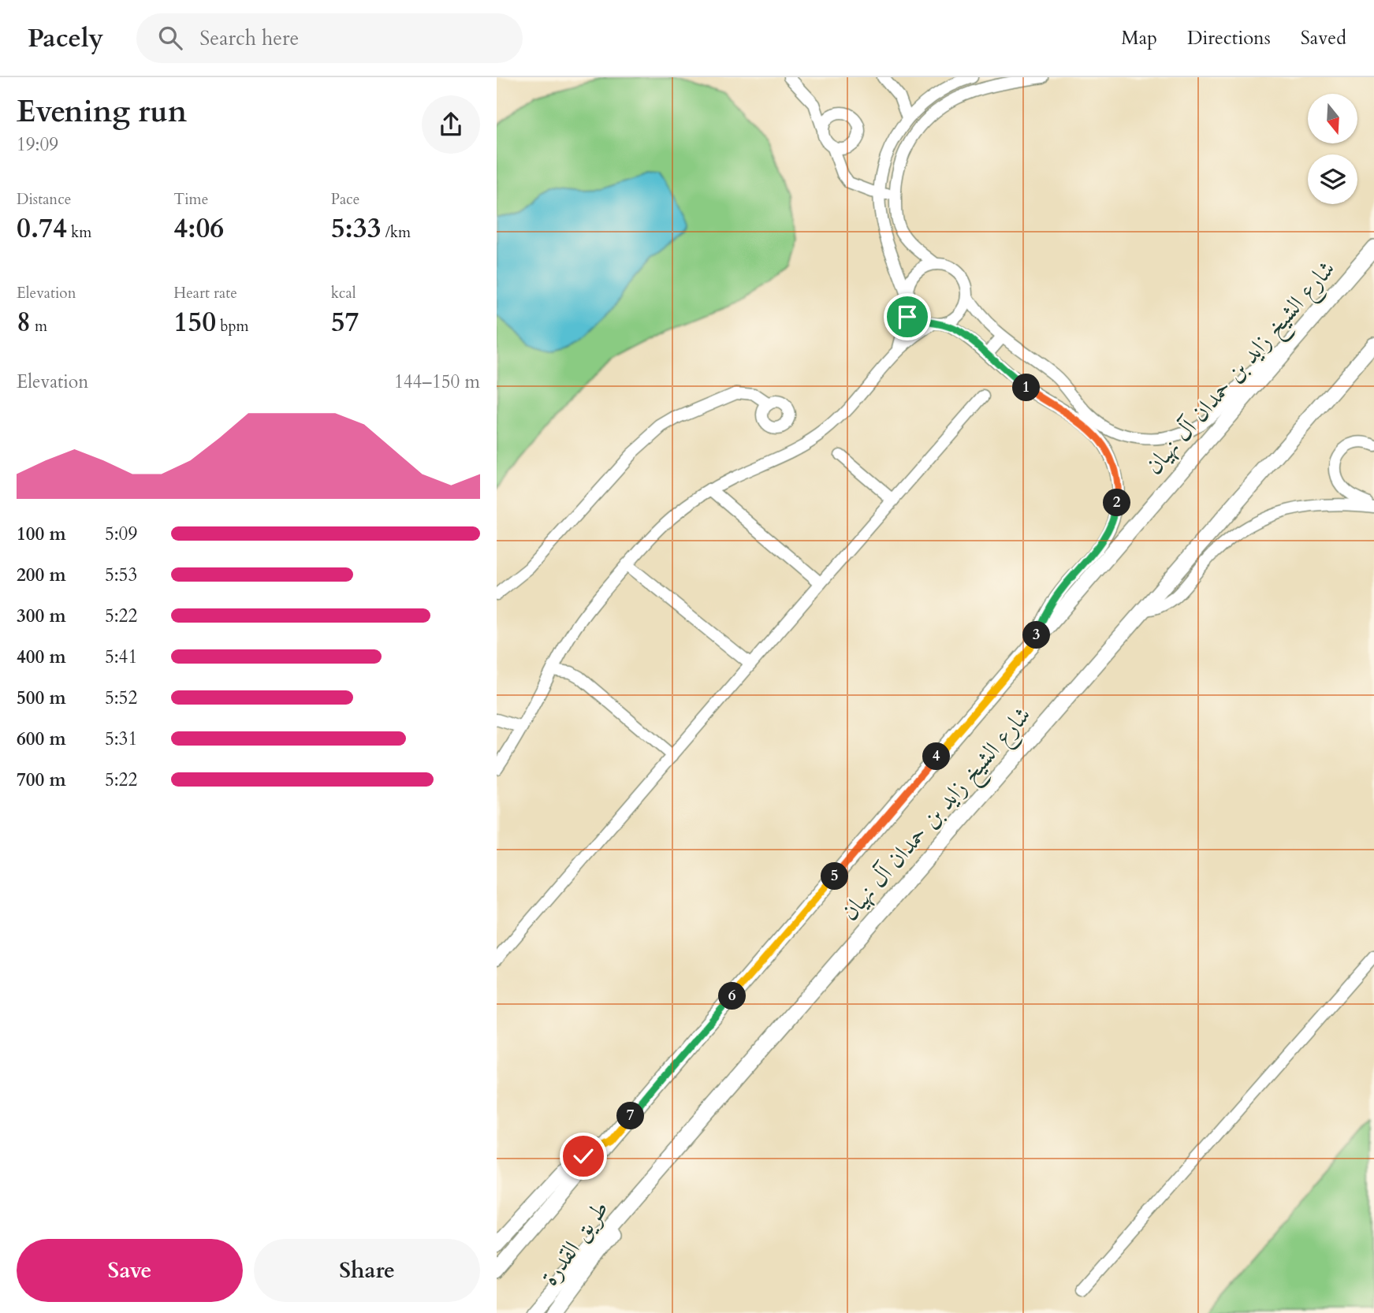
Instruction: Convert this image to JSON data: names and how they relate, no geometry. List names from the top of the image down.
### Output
{
  "streets": {
    "main road": ["شارع الشيخ زايد بن حمدان آل نهيان", "طريق القدرة"]
  },
  "crossings": [
    ["شارع الشيخ زايد بن حمدان آل نهيان", "طريق القدرة"]
  ],
  "north": "bottom",
  "page": {
    "header": "Pacely",
    "search": "Search here",
    "nav": ["Map", "Directions", "Saved"],
    "heading": ["Evening run", "19:09"],
    "stats": [
      ["Distance", "0.74 km"],
      ["Time", "4:06"],
      ["Pace", "5:33 /km"],
      ["Elevation", "8 m"],
      ["Heart rate", "150 bpm"],
      ["kcal", "57"]
    ],
    "chart": ["Elevation", "144–150 m"],
    "pins": [
      "1",
      "2",
      "3",
      "4",
      "5",
      "6",
      "7"
    ],
    "list": [
      {
        "name": "100 m",
        "note": "5:09"
      },
      {
        "name": "200 m",
        "note": "5:53"
      },
      {
        "name": "300 m",
        "note": "5:22"
      },
      {
        "name": "400 m",
        "note": "5:41"
      },
      {
        "name": "500 m",
        "note": "5:52"
      },
      {
        "name": "600 m",
        "note": "5:31"
      },
      {
        "name": "700 m",
        "note": "5:22"
      }
    ],
    "buttons": ["Save", "Share"]
  }
}
